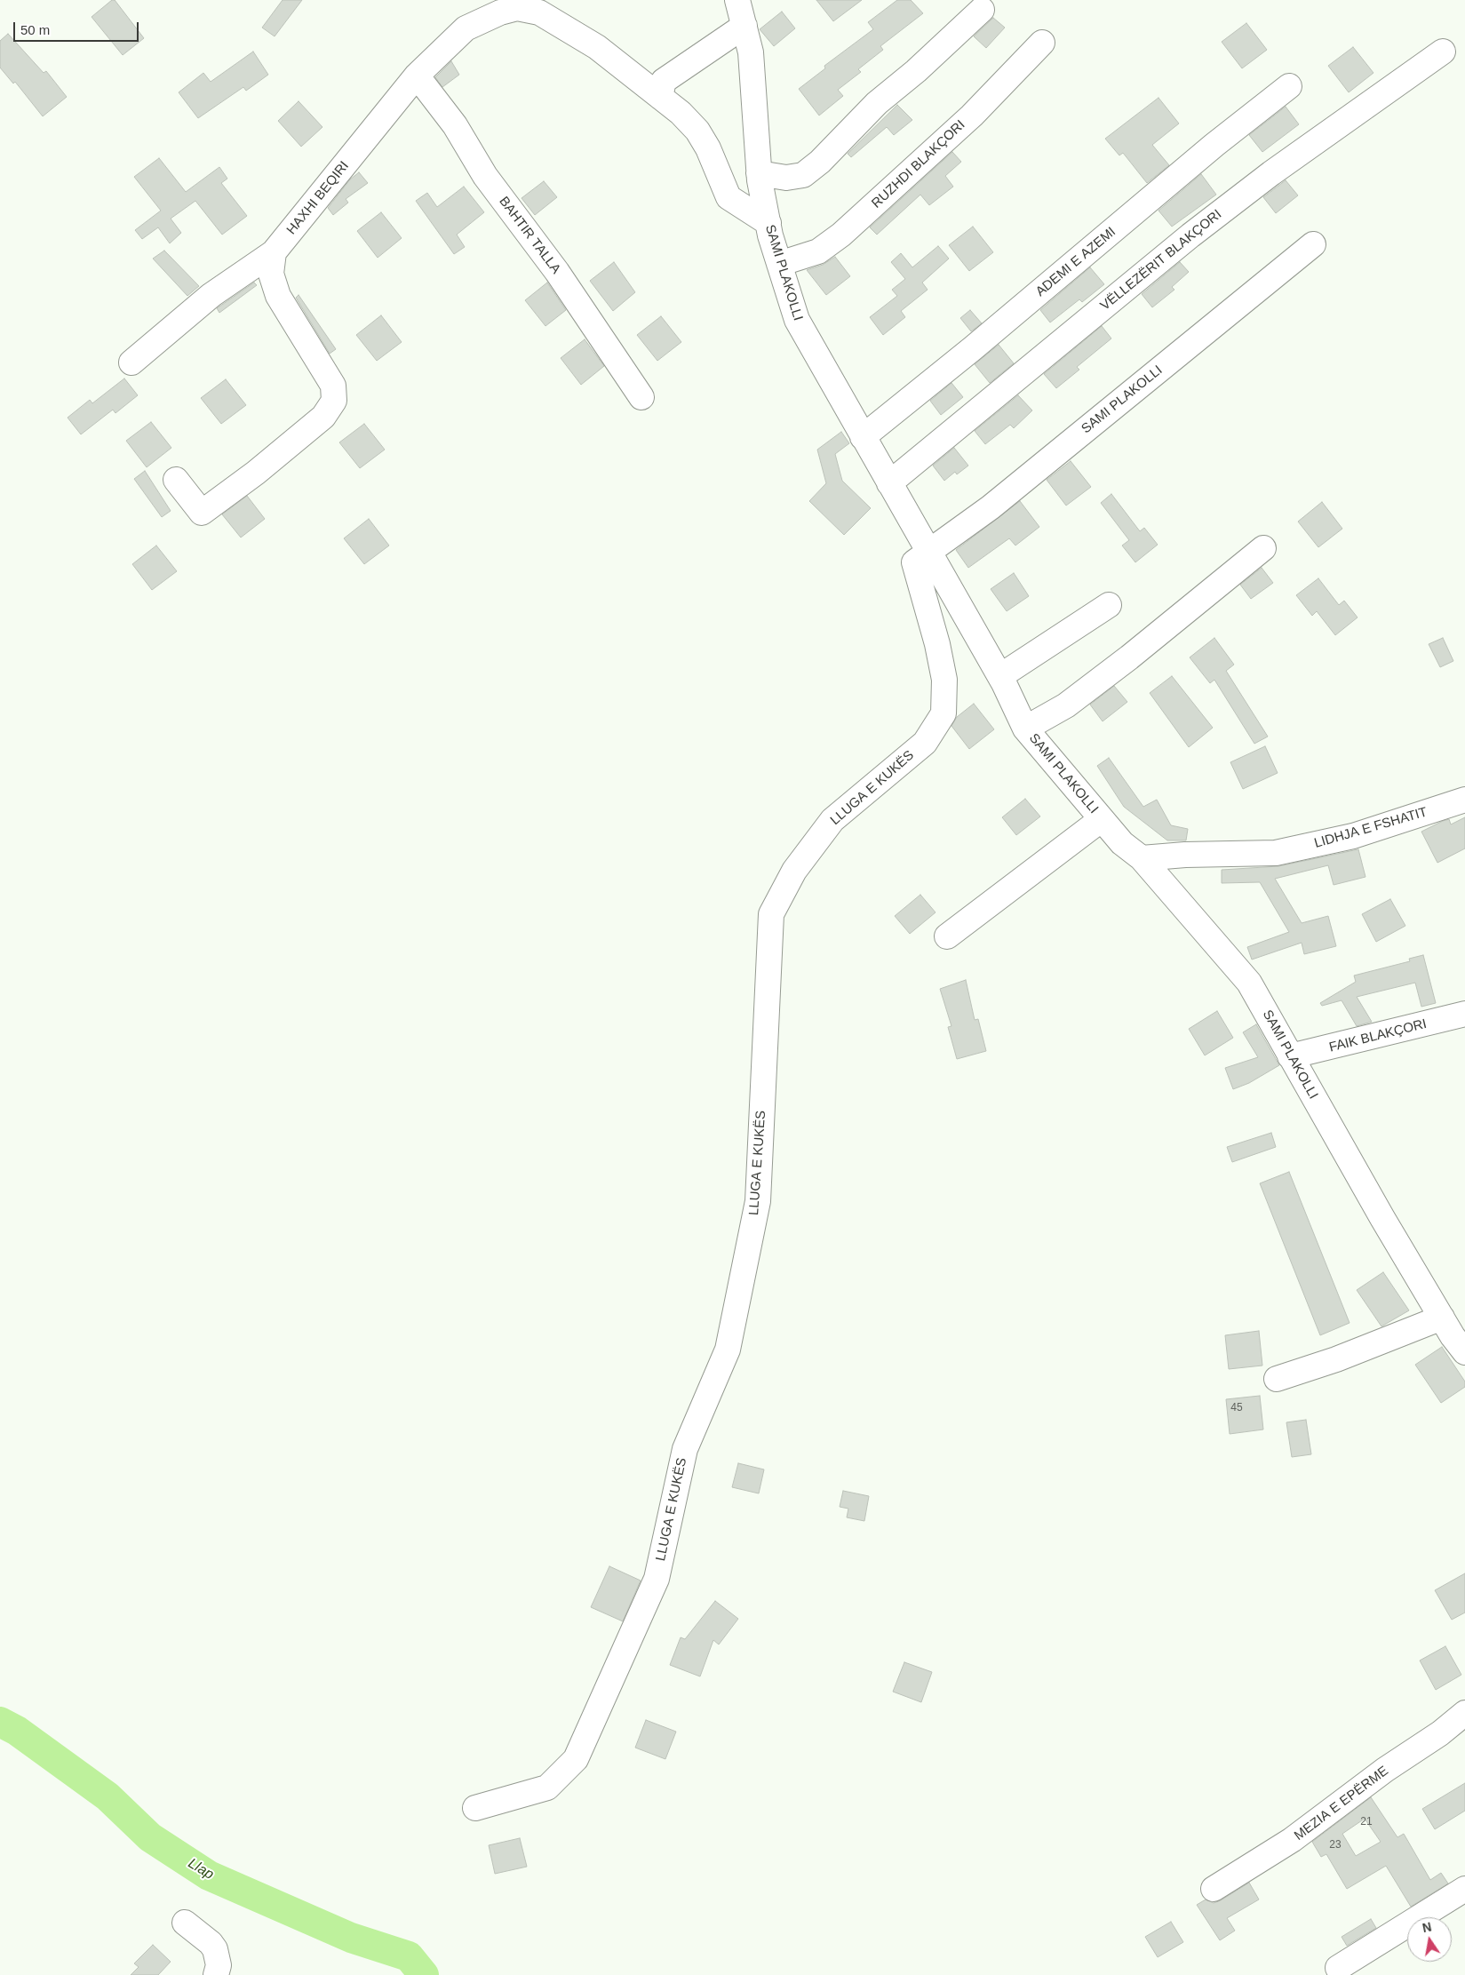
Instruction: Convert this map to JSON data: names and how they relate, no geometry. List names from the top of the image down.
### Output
{
  "streets": {
    "street": [
      "RUZHDI BLAKÇORI",
      "HAXHI BEQIRI",
      "BAHTIR TALLA",
      "VËLLEZËRIT BLAKÇORI",
      "ADEMI E AZEMI",
      "SAMI PLAKOLLI",
      "LLUGA E KUKËS",
      "LIDHJA E FSHATIT",
      "FAIK BLAKÇORI",
      "MEZIA E EPËRME"
    ]
  },
  "crossings": [
    ["RUZHDI BLAKÇORI", "SAMI PLAKOLLI"],
    ["HAXHI BEQIRI", "BAHTIR TALLA"],
    ["HAXHI BEQIRI", "SAMI PLAKOLLI"],
    ["VËLLEZËRIT BLAKÇORI", "SAMI PLAKOLLI"],
    ["ADEMI E AZEMI", "SAMI PLAKOLLI"],
    ["SAMI PLAKOLLI", "LLUGA E KUKËS"],
    ["SAMI PLAKOLLI", "LIDHJA E FSHATIT"],
    ["SAMI PLAKOLLI", "FAIK BLAKÇORI"]
  ],
  "water": ["Llap"],
  "house_numbers": ["45", "21", "23"],
  "scale_bar": "50 m",
  "north": "top"
}
